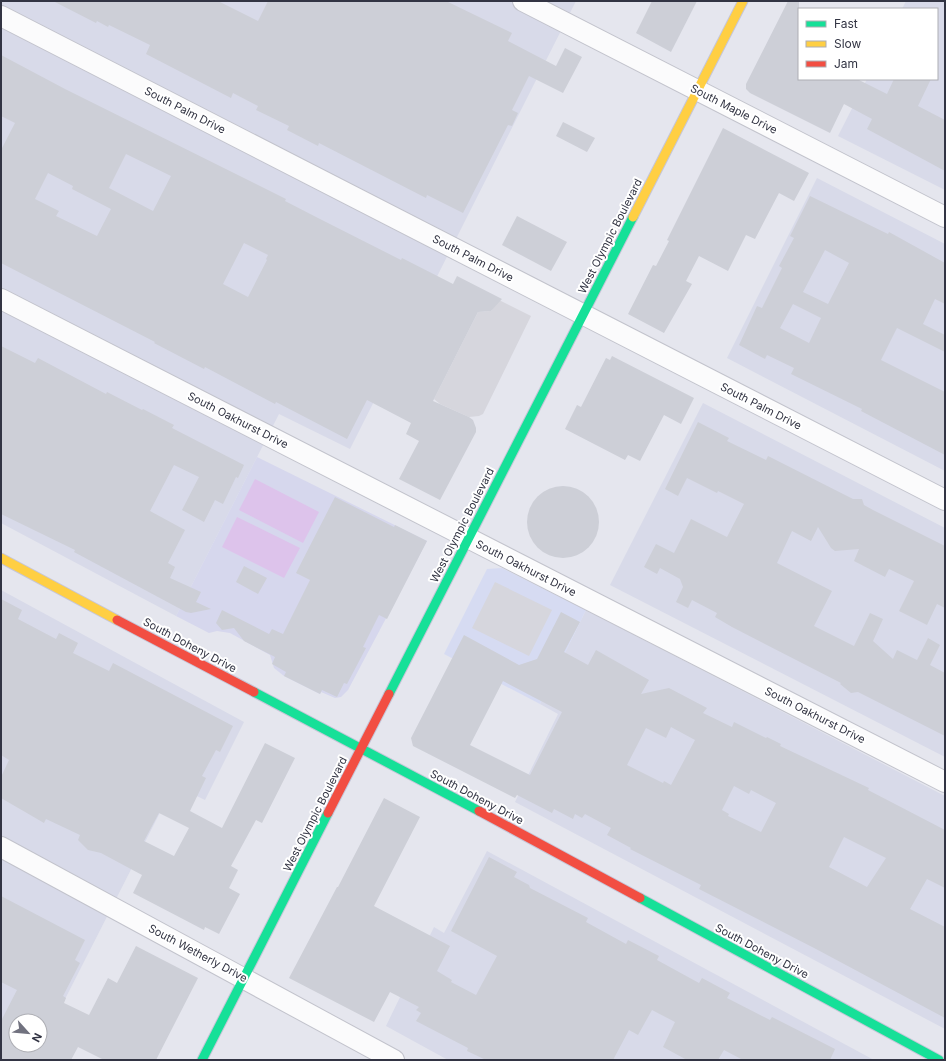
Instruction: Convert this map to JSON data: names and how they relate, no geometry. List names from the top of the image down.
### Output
{
  "streets": {
    "main road": ["West Olympic Boulevard", "South Doheny Drive"],
    "street": [
      "South Maple Drive",
      "South Palm Drive",
      "South Oakhurst Drive",
      "South Wetherly Drive"
    ]
  },
  "crossings": [
    ["South Maple Drive", "West Olympic Boulevard"],
    ["South Palm Drive", "West Olympic Boulevard"],
    ["West Olympic Boulevard", "South Oakhurst Drive"],
    ["West Olympic Boulevard", "South Doheny Drive"],
    ["West Olympic Boulevard", "South Wetherly Drive"]
  ],
  "legend": ["Fast", "Slow", "Jam"],
  "north": "bottom right"
}
